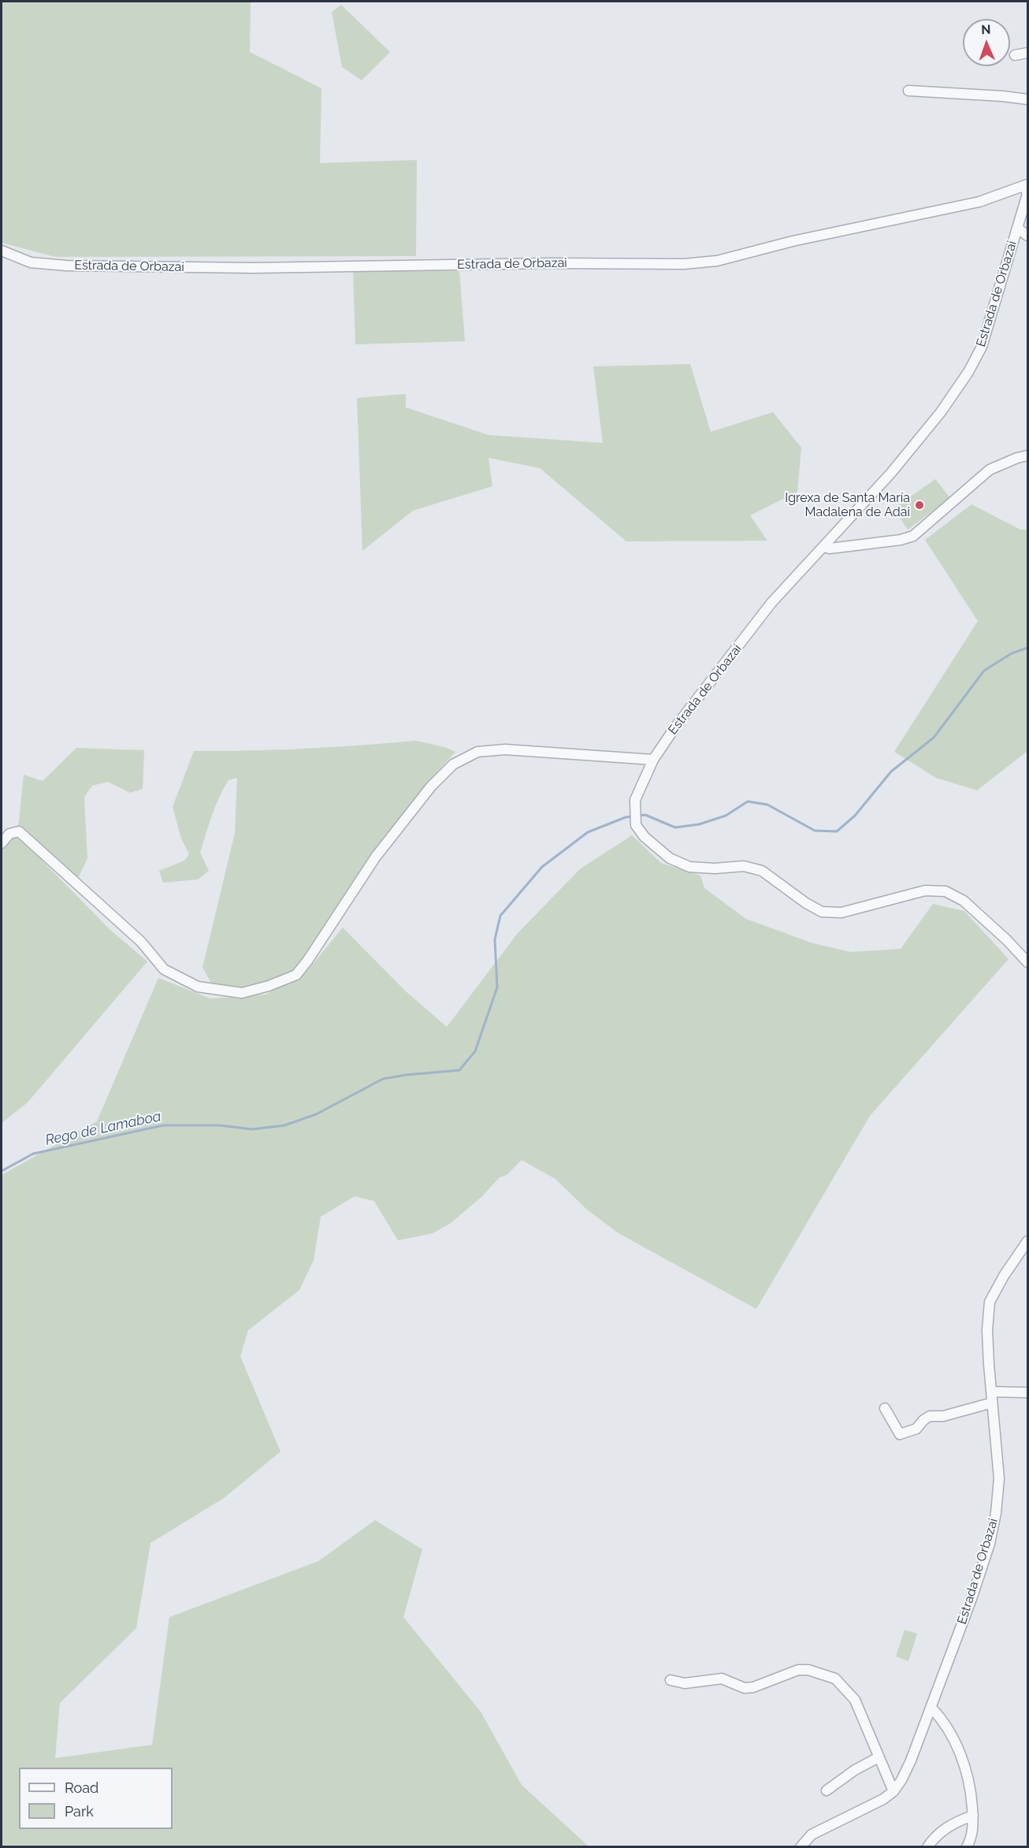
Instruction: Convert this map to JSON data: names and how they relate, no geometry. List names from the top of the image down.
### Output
{
  "streets": {
    "street": ["Estrada de Orbazai"]
  },
  "water": ["Rego de Lamaboa"],
  "places": ["Igrexa de Santa María Madalena de Adai"],
  "legend": ["Road", "Park"],
  "north": "top"
}
